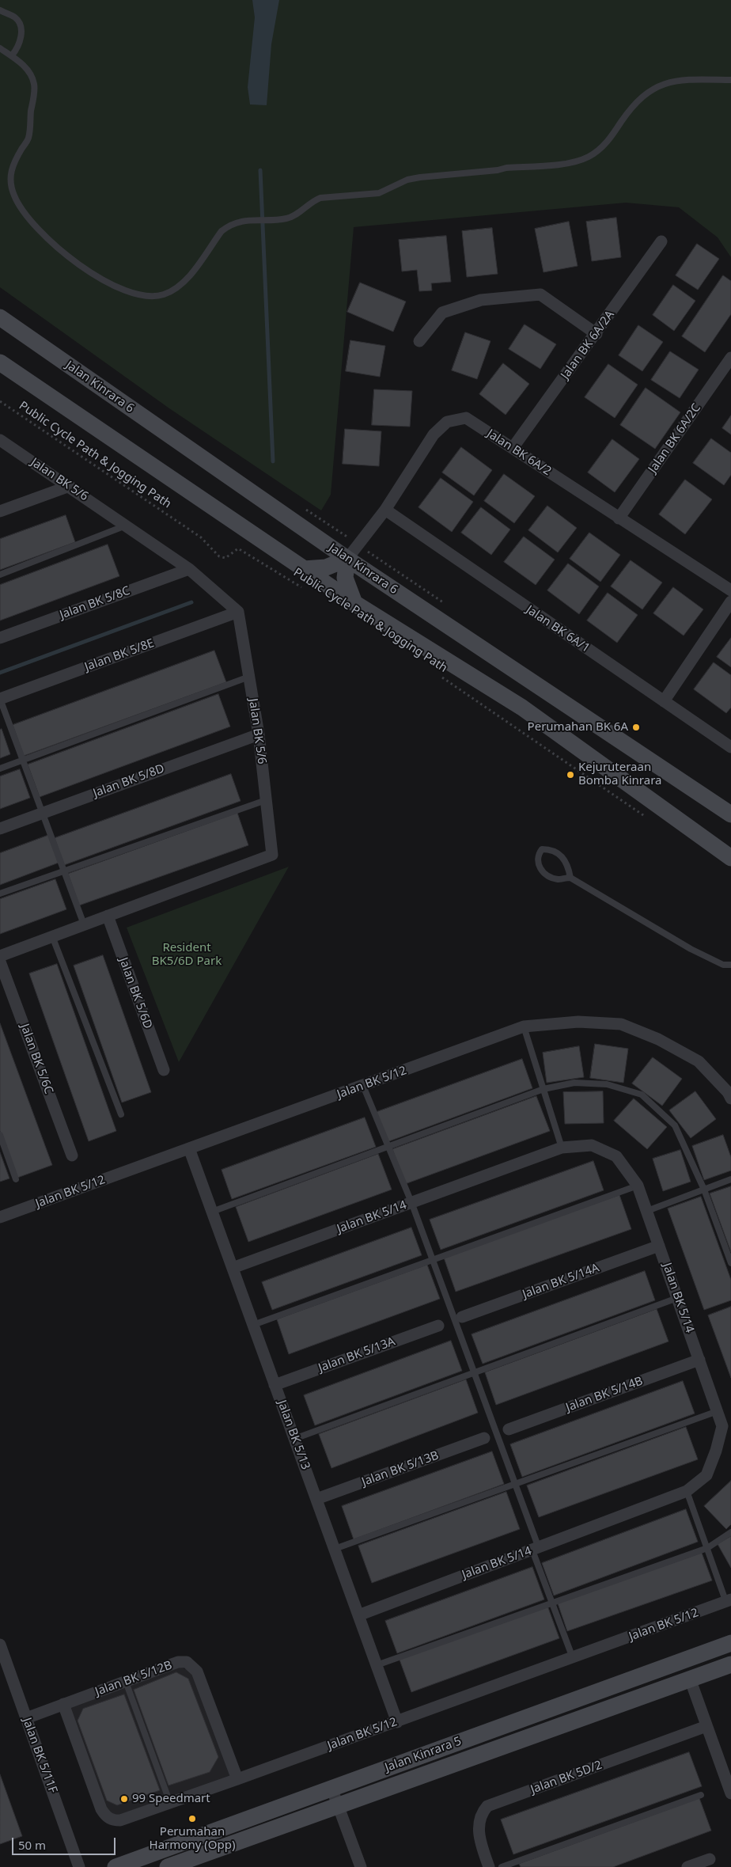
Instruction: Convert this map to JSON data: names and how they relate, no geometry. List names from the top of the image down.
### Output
{
  "streets": {
    "main road": ["Jalan Kinrara 6", "Jalan Kinrara 5"],
    "street": [
      "Jalan BK 6A/2A",
      "Jalan BK 6A/2C",
      "Jalan BK 6A/2",
      "Jalan BK 5/6",
      "Jalan BK 5/8C",
      "Jalan BK 6A/1",
      "Jalan BK 5/8E",
      "Jalan BK 5/8D",
      "Jalan BK 5/6D",
      "Jalan BK 5/6C",
      "Jalan BK 5/12",
      "Jalan BK 5/14",
      "Jalan BK 5/14A",
      "Jalan BK 5/13A",
      "Jalan BK 5/14B",
      "Jalan BK 5/13",
      "Jalan BK 5/13B",
      "Jalan BK 5/12B",
      "Jalan BK 5/11F",
      "Jalan BK 5D/2"
    ],
    "path": ["Public Cycle Path & Jogging Path"]
  },
  "crossings": [
    ["Jalan BK 6A/2A", "Jalan BK 6A/2"],
    ["Jalan Kinrara 6", "Jalan BK 6A/2"],
    ["Jalan BK 6A/2C", "Jalan BK 6A/2"],
    ["Jalan BK 6A/2", "Jalan BK 6A/1"],
    ["Jalan BK 5/6", "Jalan BK 5/8C"],
    ["Jalan BK 5/6", "Jalan BK 5/8E"],
    ["Jalan BK 5/6", "Jalan BK 5/8D"],
    ["Jalan BK 5/6", "Jalan BK 5/6D"],
    ["Jalan BK 5/12", "Jalan BK 5/13"],
    ["Jalan BK 5/12", "Jalan BK 5/12B"],
    ["Jalan BK 5/14", "Jalan BK 5/14A"],
    ["Jalan BK 5/14", "Jalan BK 5/14B"],
    ["Jalan BK 5/14", "Jalan BK 5/13"],
    ["Jalan BK 5/13A", "Jalan BK 5/13"],
    ["Jalan BK 5/13", "Jalan BK 5/13B"],
    ["Jalan BK 5/12B", "Jalan BK 5/11F"]
  ],
  "parks": ["Resident BK5/6D Park"],
  "places": [
    "Perumahan BK 6A",
    "Kejuruteraan Bomba Kinrara",
    "99 Speedmart",
    "Perumahan Harmony (Opp)"
  ],
  "scale_bar": "50 m"
}
